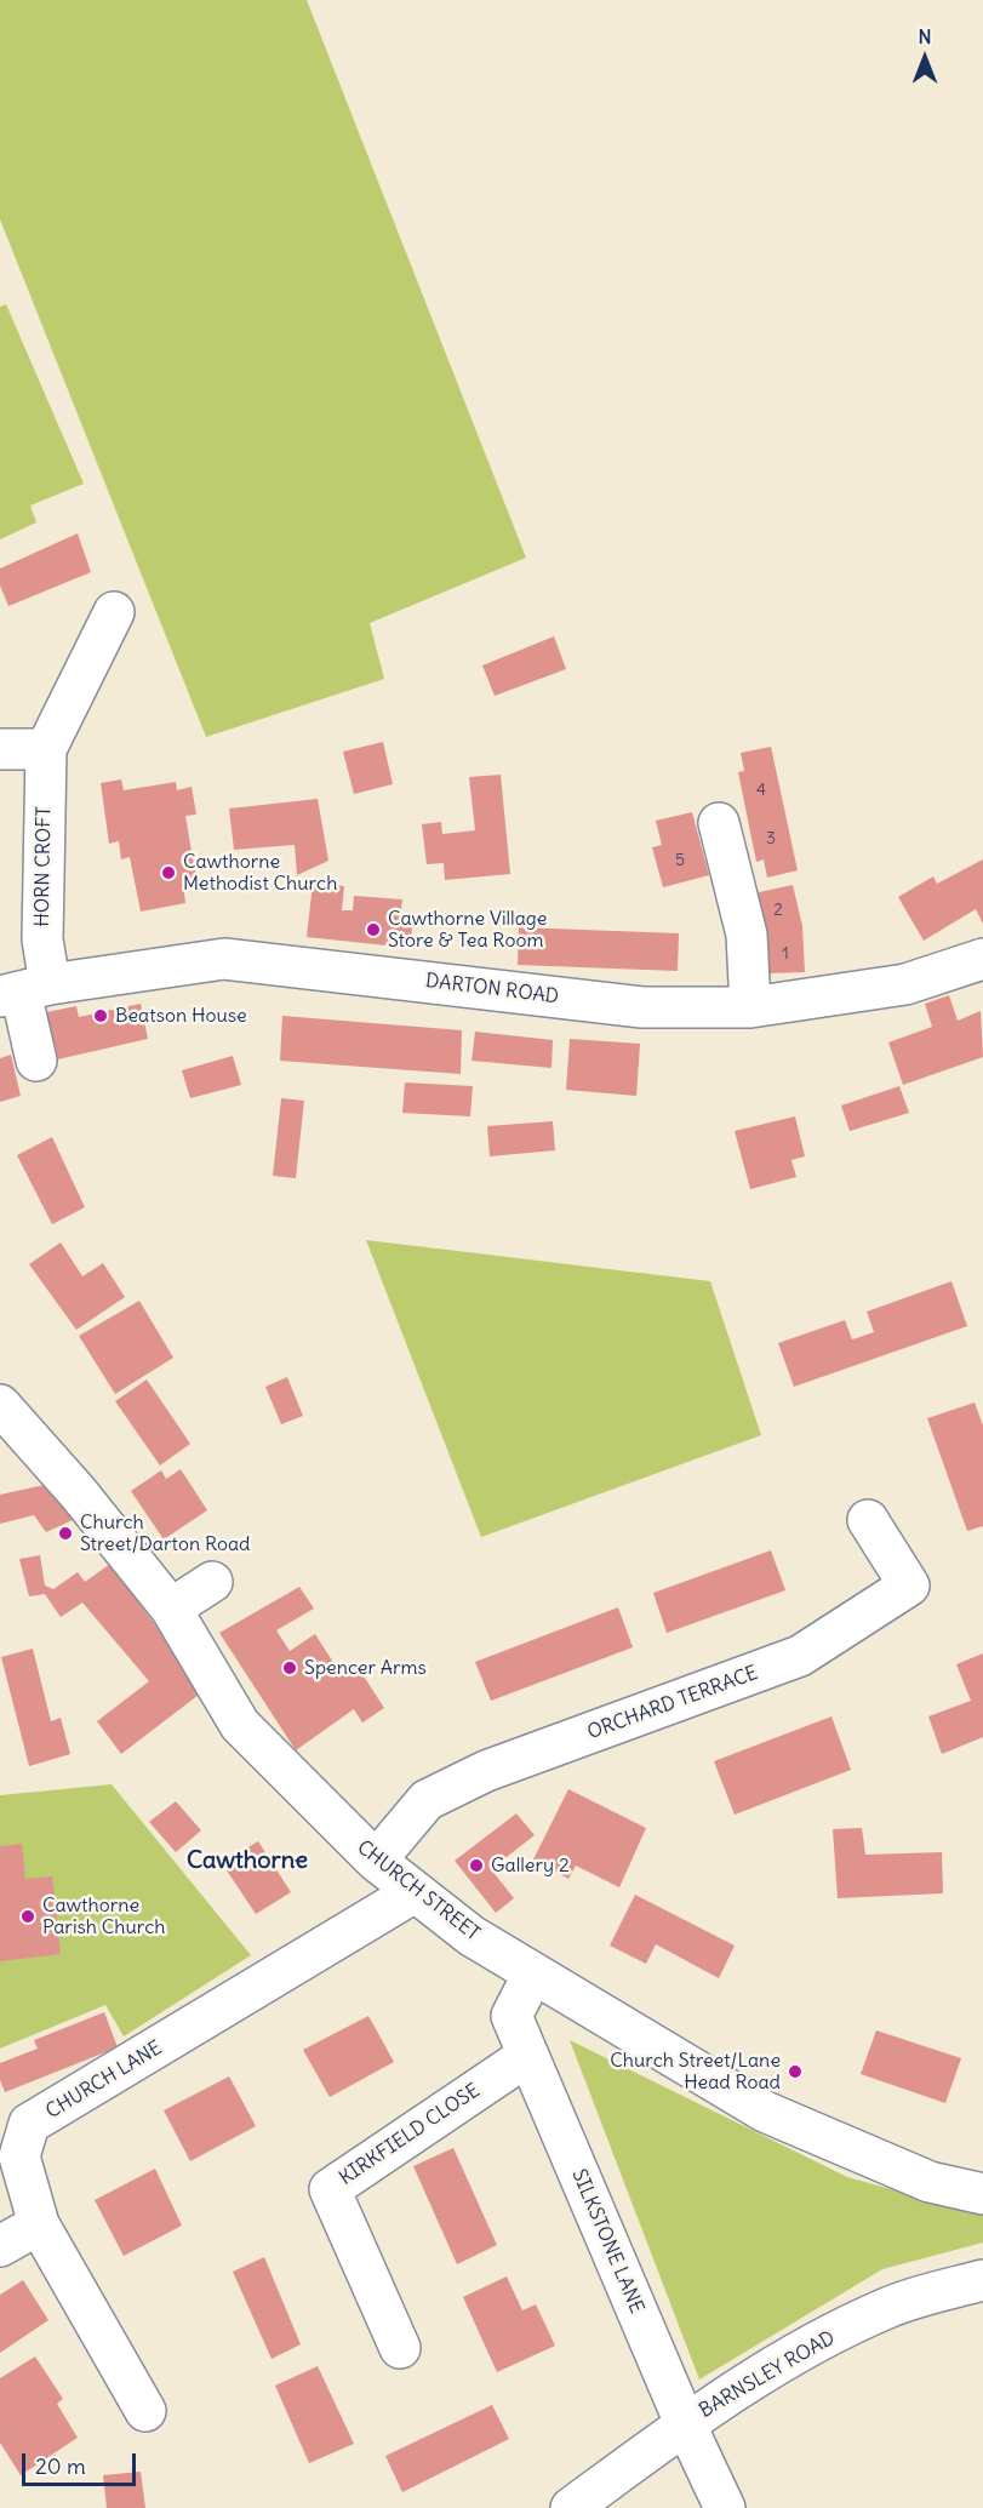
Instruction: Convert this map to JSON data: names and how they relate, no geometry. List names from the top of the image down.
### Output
{
  "streets": {
    "street": [
      "HORN CROFT",
      "DARTON ROAD",
      "ORCHARD TERRACE",
      "CHURCH STREET",
      "CHURCH LANE",
      "KIRKFIELD CLOSE",
      "SILKSTONE LANE",
      "BARNSLEY ROAD"
    ]
  },
  "crossings": [
    ["HORN CROFT", "DARTON ROAD"],
    ["ORCHARD TERRACE", "CHURCH STREET"],
    ["CHURCH STREET", "CHURCH LANE"],
    ["CHURCH STREET", "SILKSTONE LANE"],
    ["KIRKFIELD CLOSE", "SILKSTONE LANE"],
    ["SILKSTONE LANE", "BARNSLEY ROAD"]
  ],
  "districts": ["Cawthorne"],
  "places": [
    "Cawthorne Methodist Church",
    "Cawthorne Village Store & Tea Room",
    "Beatson House",
    "Church Street/Darton Road",
    "Spencer Arms",
    "Gallery 2",
    "Cawthorne Parish Church",
    "Church Street/Lane Head Road"
  ],
  "house_numbers": [
    "4",
    "3",
    "5",
    "2",
    "1"
  ],
  "scale_bar": "20 m",
  "north": "top"
}
